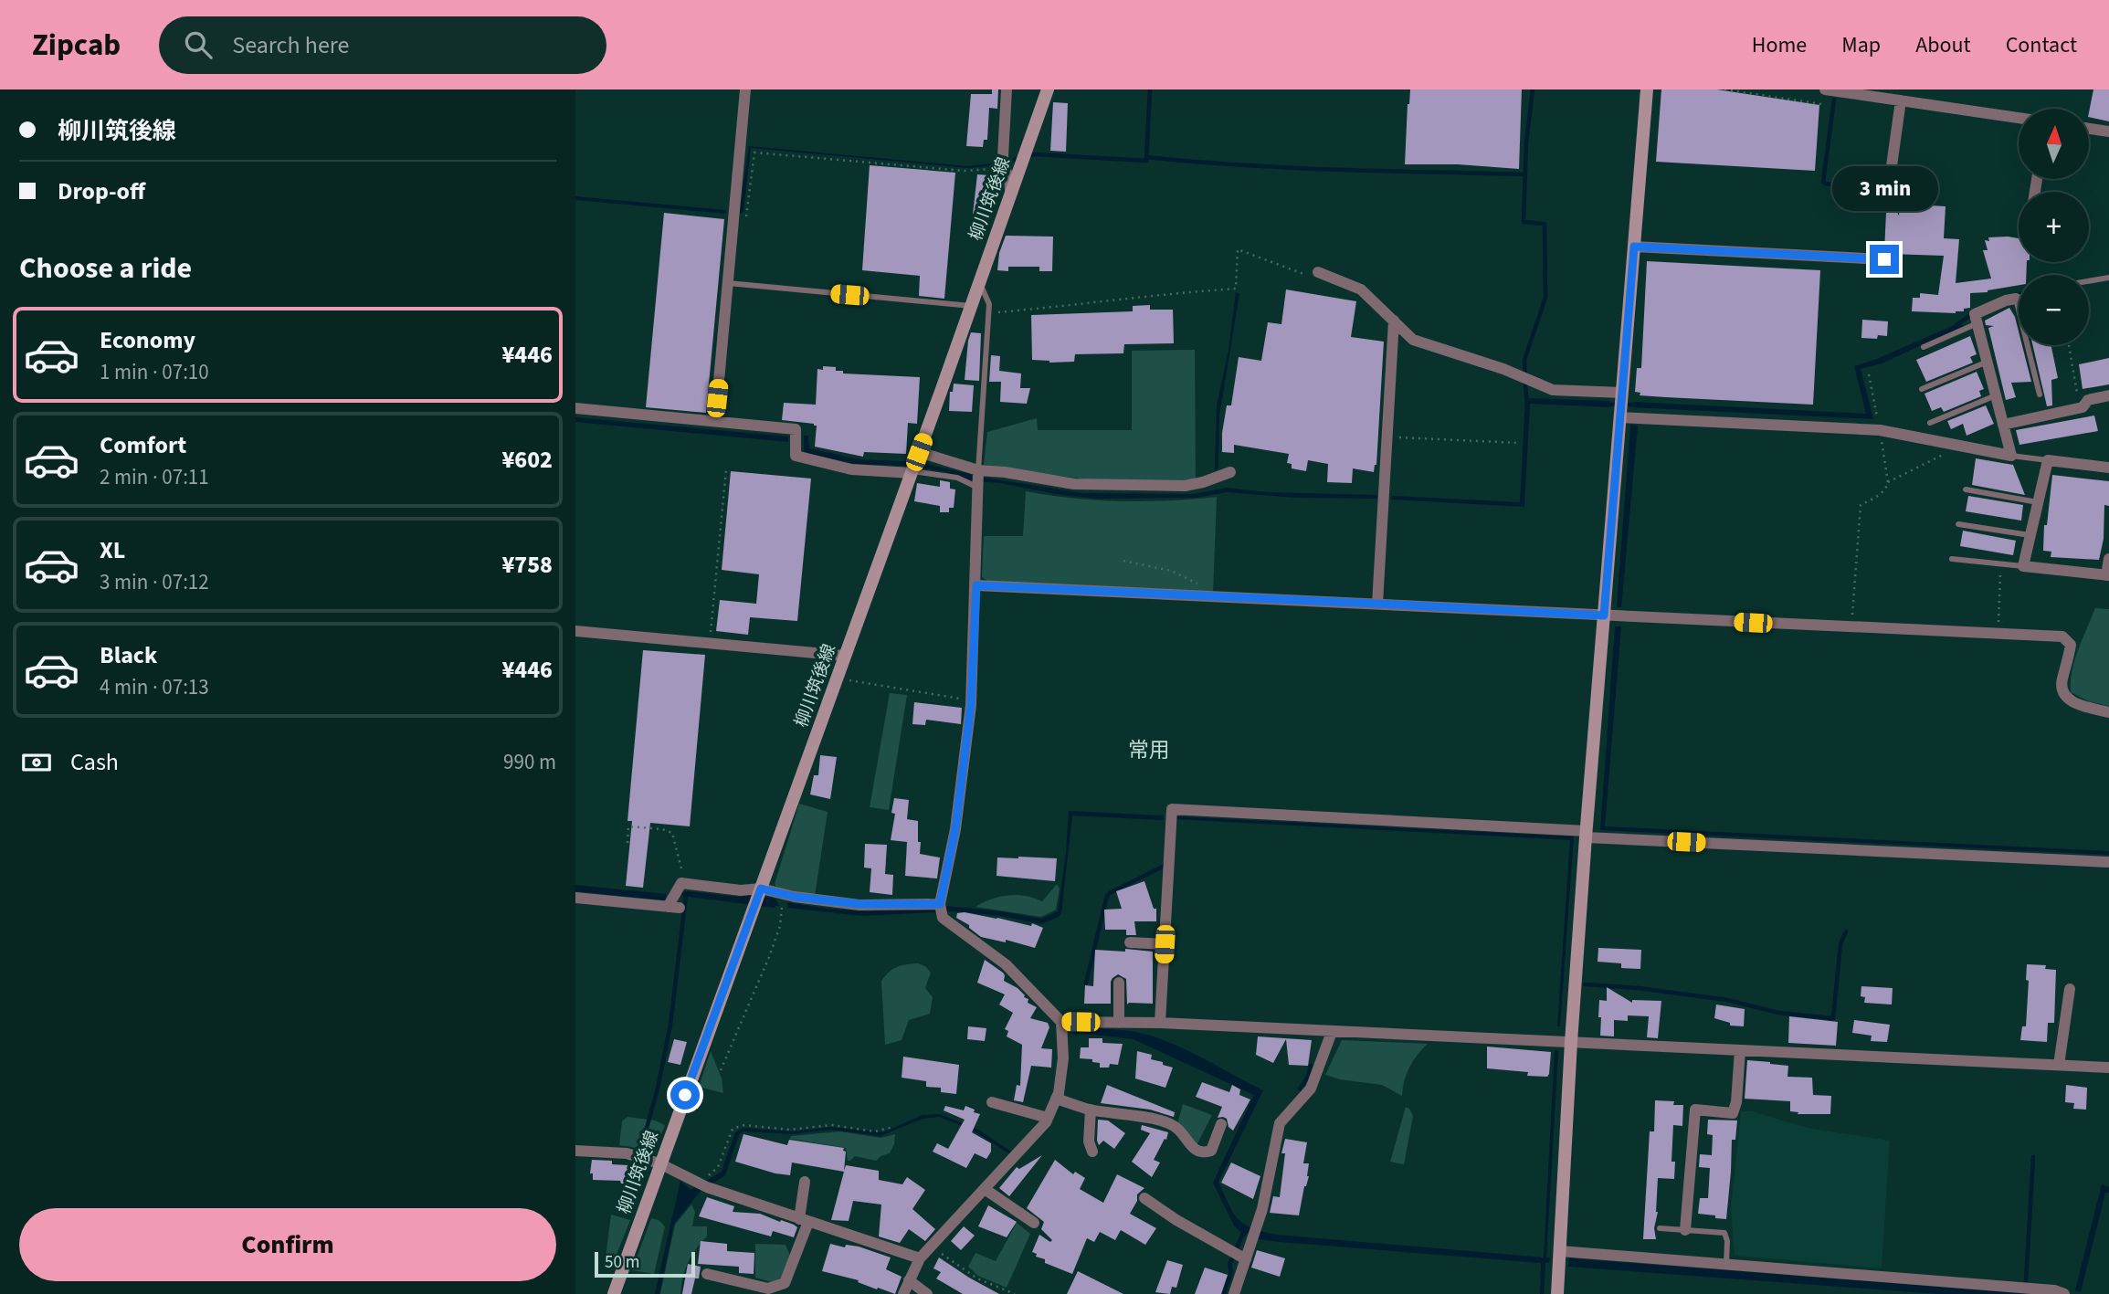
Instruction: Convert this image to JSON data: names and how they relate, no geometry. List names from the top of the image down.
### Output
{
  "streets": {
    "main road": ["柳川筑後線"]
  },
  "districts": ["常用"],
  "scale_bar": "50 m",
  "north": "top",
  "page": {
    "header": "Zipcab",
    "search": "Search here",
    "nav": [
      "Home",
      "Map",
      "About",
      "Contact"
    ],
    "banner": ["柳川筑後線", "Drop-off"],
    "map_buttons": ["+", "−"],
    "bubble": "3 min",
    "heading": "Choose a ride",
    "list": [
      {
        "name": "Economy",
        "note": "1 min · 07:10",
        "value": "¥446"
      },
      {
        "name": "Comfort",
        "note": "2 min · 07:11",
        "value": "¥602"
      },
      {
        "name": "XL",
        "note": "3 min · 07:12",
        "value": "¥758"
      },
      {
        "name": "Black",
        "note": "4 min · 07:13",
        "value": "¥446"
      }
    ],
    "pay": ["Cash", "990 m"],
    "buttons": "Confirm",
    "scale": "50 m"
  }
}
